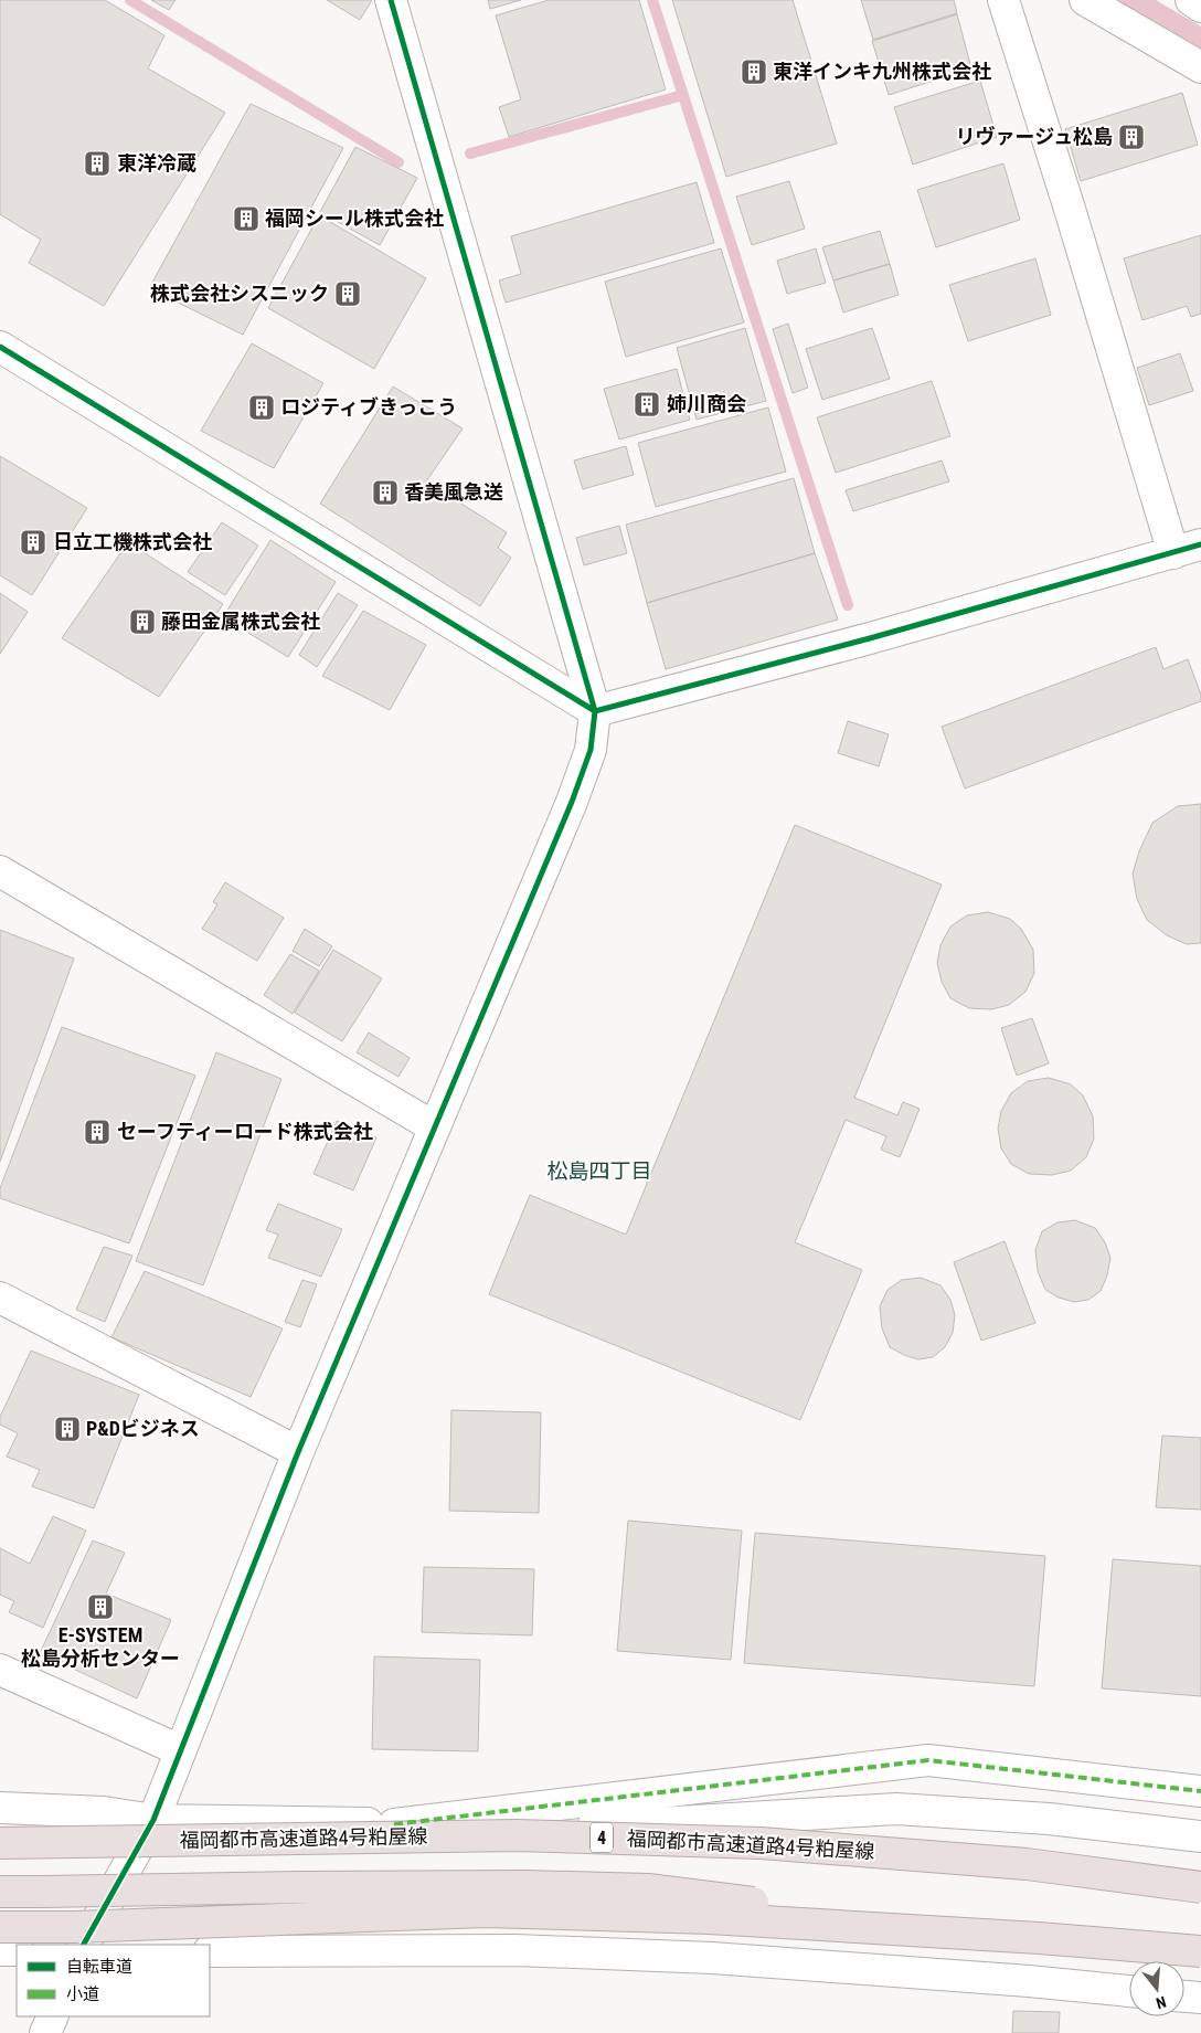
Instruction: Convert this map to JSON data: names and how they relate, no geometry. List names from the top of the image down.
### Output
{
  "streets": {
    "highway": ["4", "福岡都市高速道路4号粕屋線"]
  },
  "districts": ["松島四丁目"],
  "places": {
    "building": [
      "東洋インキ九州株式会社",
      "リヴァージュ松島",
      "東洋冷蔵",
      "福岡シール株式会社",
      "株式会社シスニック",
      "姉川商会",
      "ロジティブきっこう",
      "香美風急送",
      "日立工機株式会社",
      "藤田金属株式会社",
      "セーフティーロード株式会社",
      "P&Dビジネス",
      "E-SYSTEM 松島分析センター"
    ]
  },
  "legend": ["自転車道", "小道"],
  "north": "bottom"
}
